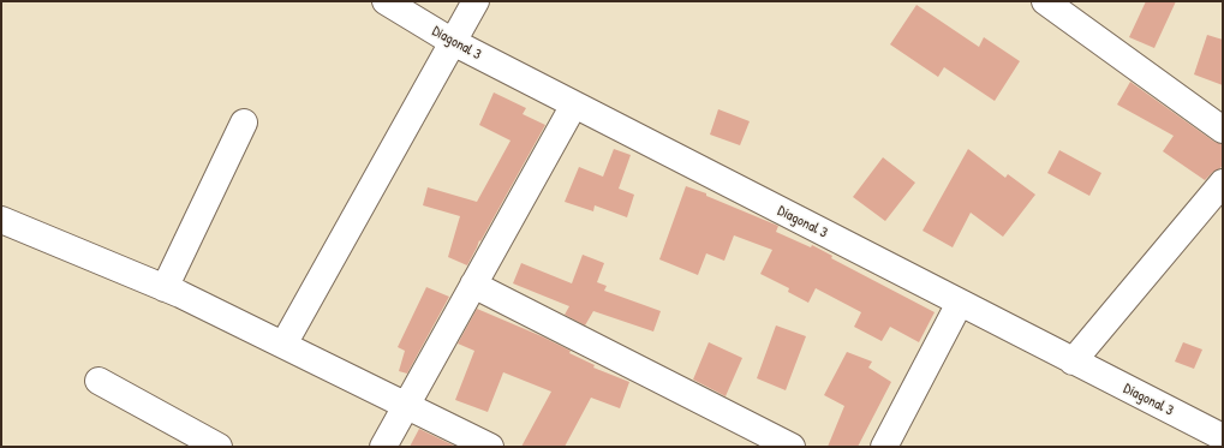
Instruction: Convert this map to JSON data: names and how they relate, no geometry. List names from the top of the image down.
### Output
{
  "streets": {
    "street": ["Diagonal 3"]
  }
}
